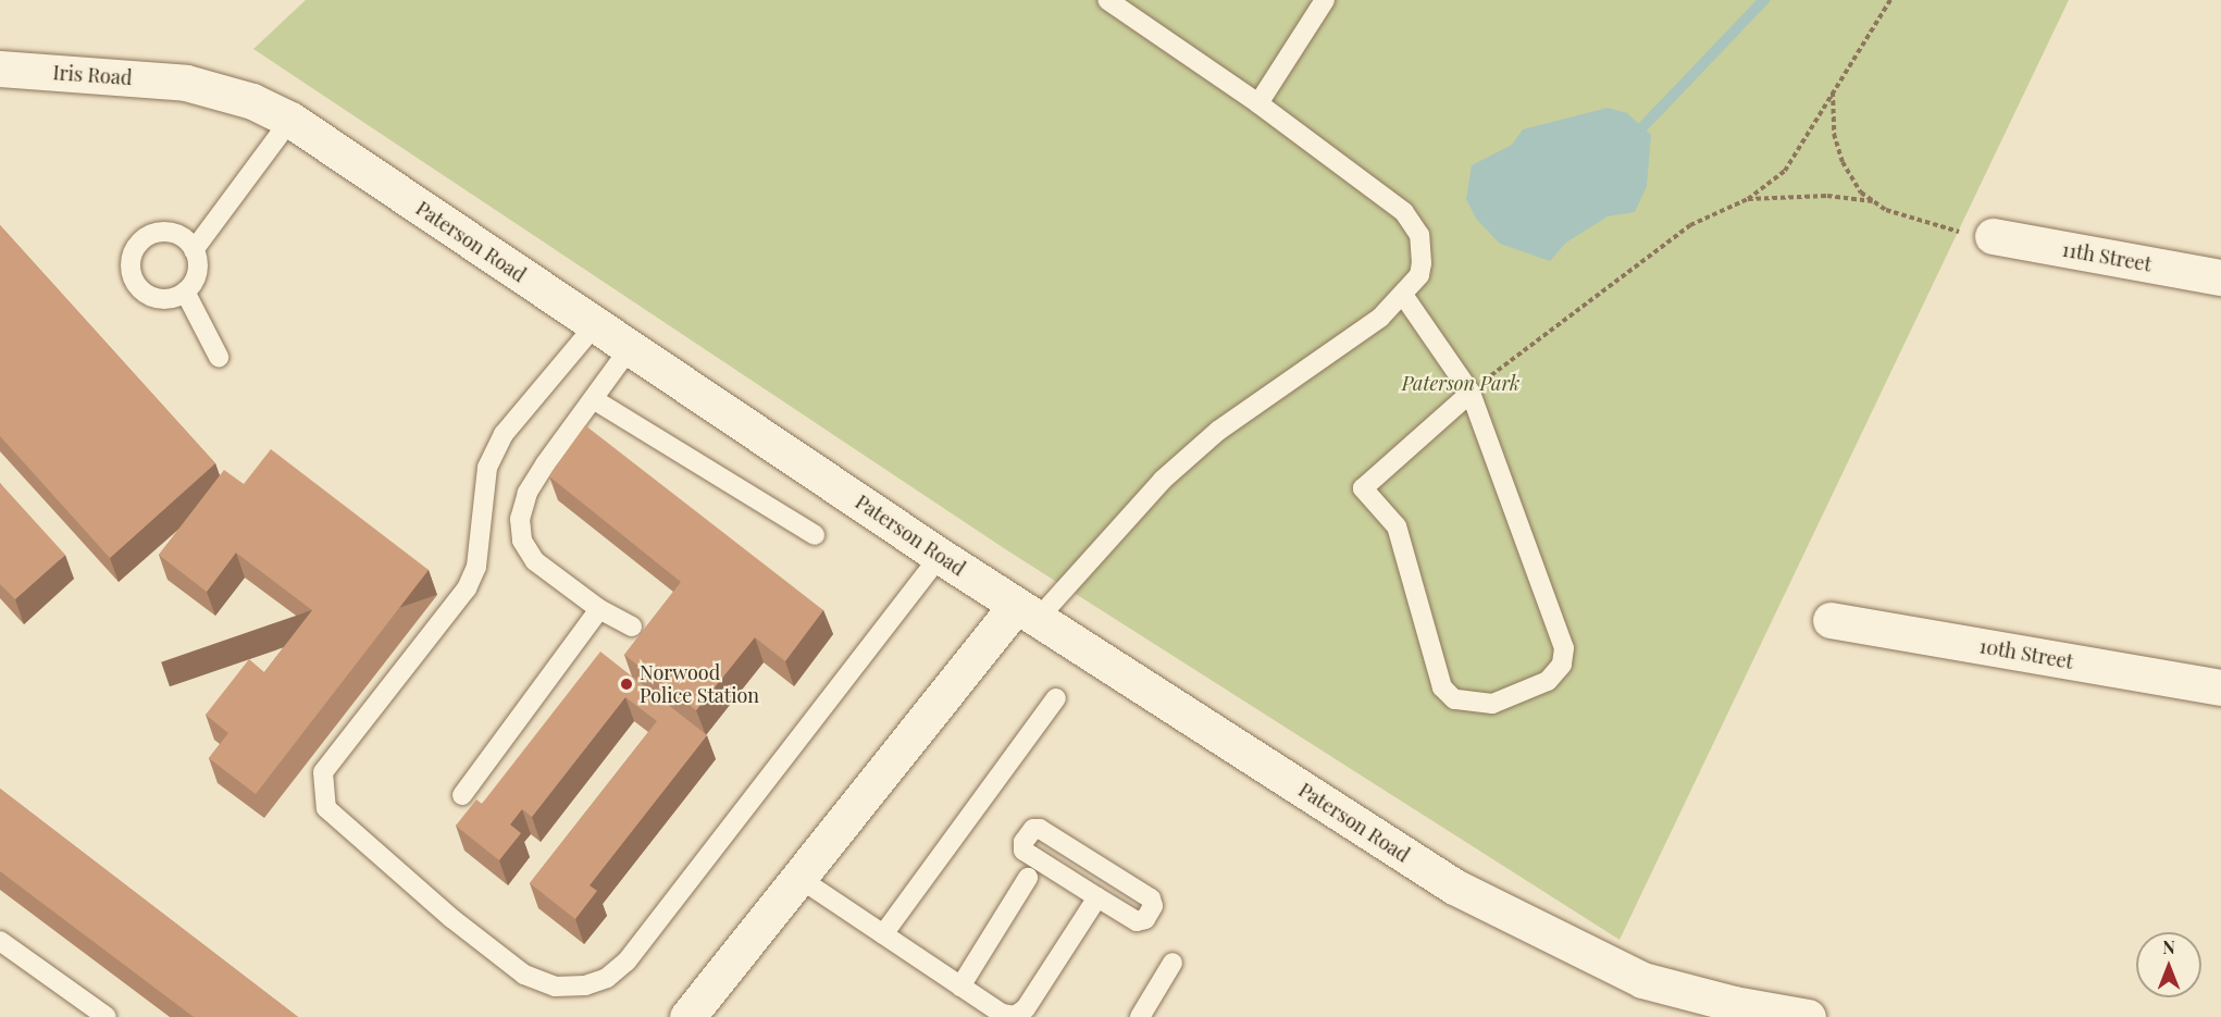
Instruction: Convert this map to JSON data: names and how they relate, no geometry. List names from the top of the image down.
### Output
{
  "streets": {
    "street": [
      "Iris Road",
      "Paterson Road",
      "11th Street",
      "10th Street"
    ]
  },
  "crossings": [
    ["Iris Road", "Paterson Road"]
  ],
  "parks": ["Paterson Park"],
  "places": ["Norwood Police Station"],
  "north": "top"
}
